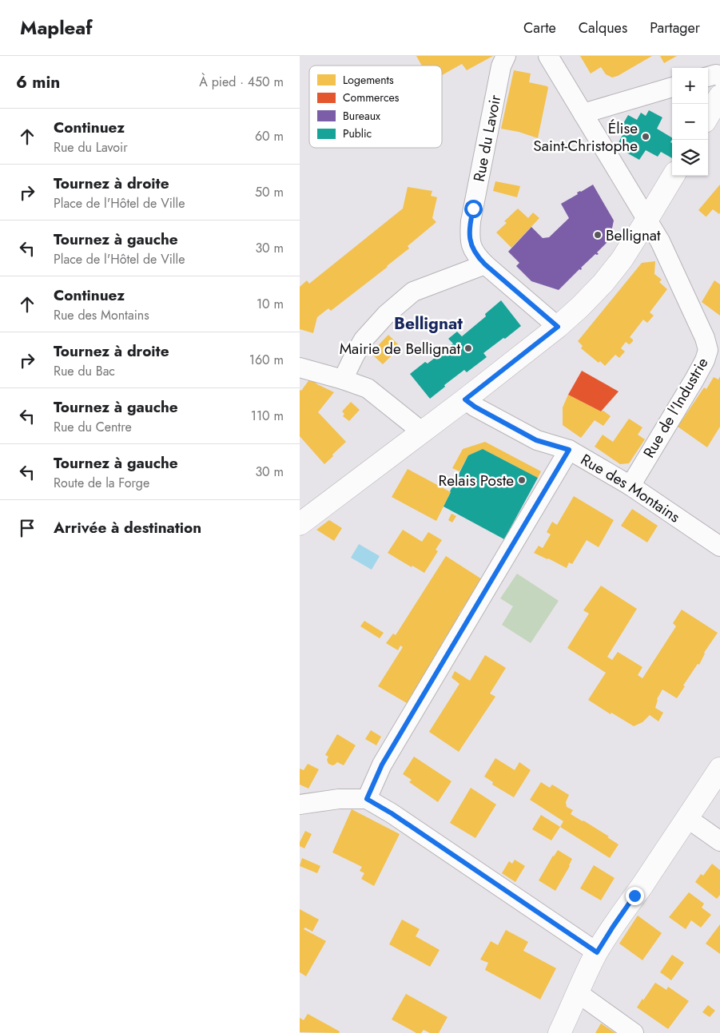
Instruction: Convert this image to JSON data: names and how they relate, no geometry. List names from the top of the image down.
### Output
{
  "streets": {
    "street": ["Rue du Lavoir", "Rue de l'Industrie", "Rue des Montains"]
  },
  "crossings": [
    ["Rue de l'Industrie", "Rue des Montains"]
  ],
  "districts": ["Bellignat"],
  "places": [
    "Élise Saint-Christophe",
    "Bellignat",
    "Mairie de Bellignat",
    "Relais Poste"
  ],
  "legend": [
    "Logements",
    "Commerces",
    "Bureaux",
    "Public"
  ],
  "page": {
    "header": "Mapleaf",
    "nav": ["Carte", "Calques", "Partager"],
    "heading": ["6 min", "À pied · 450 m"],
    "map_buttons": ["+", "−"],
    "list": [
      ["Continuez", "Rue du Lavoir", "60 m"],
      ["Tournez à droite", "Place de l'Hôtel de Ville", "50 m"],
      ["Tournez à gauche", "Place de l'Hôtel de Ville", "30 m"],
      ["Continuez", "Rue des Montains", "10 m"],
      ["Tournez à droite", "Rue du Bac", "160 m"],
      ["Tournez à gauche", "Rue du Centre", "110 m"],
      ["Tournez à gauche", "Route de la Forge", "30 m"],
      "Arrivée à destination"
    ]
  }
}
